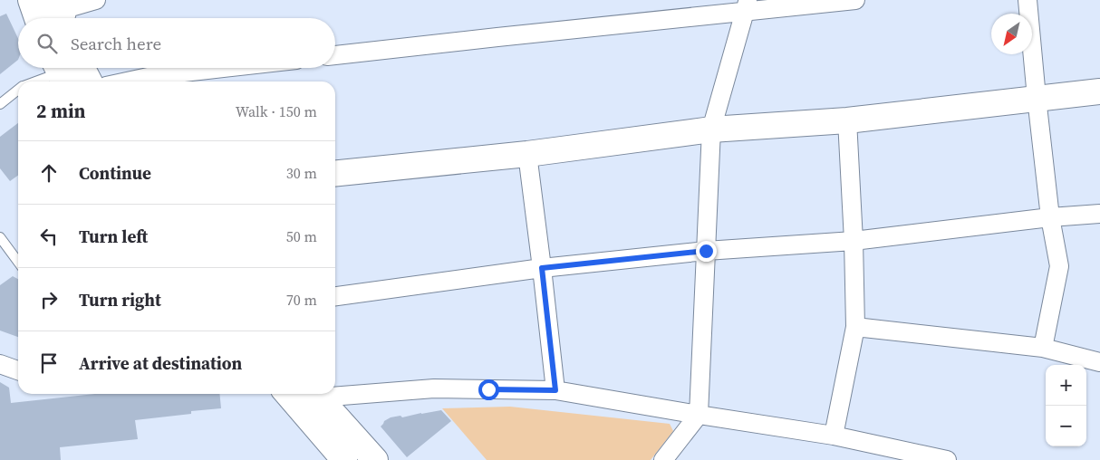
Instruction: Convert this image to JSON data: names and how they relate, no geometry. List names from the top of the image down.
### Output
{
  "north": "bottom left",
  "page": {
    "search": "Search here",
    "heading": ["2 min", "Walk · 150 m"],
    "list": [
      ["Continue", "30 m"],
      ["Turn left", "50 m"],
      ["Turn right", "70 m"],
      "Arrive at destination"
    ],
    "map_buttons": ["+", "−"]
  }
}
